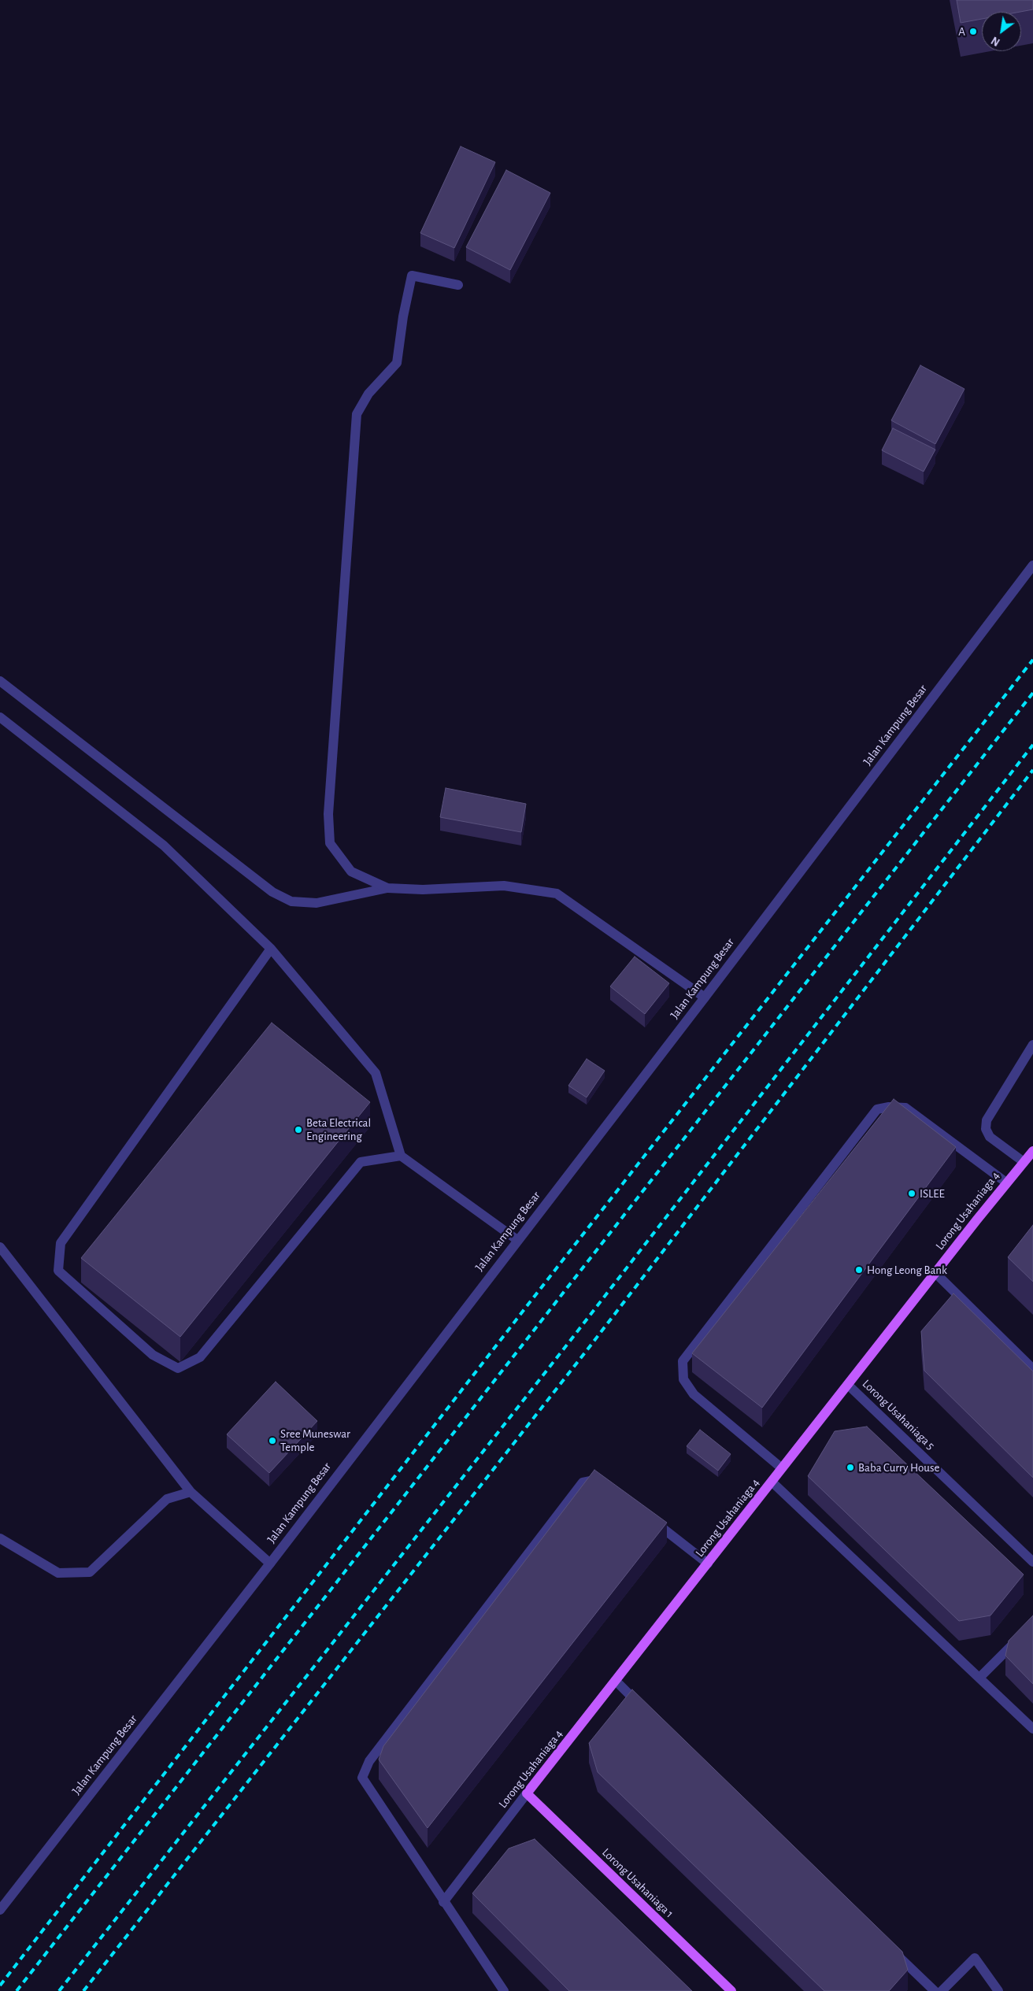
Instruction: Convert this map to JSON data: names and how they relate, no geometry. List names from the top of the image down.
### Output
{
  "streets": {
    "main road": ["Lorong Usahaniaga 4", "Lorong Usahaniaga 1"],
    "street": ["Jalan Kampung Besar", "Lorong Usahaniaga 5"]
  },
  "crossings": [
    ["Lorong Usahaniaga 4", "Lorong Usahaniaga 5"],
    ["Lorong Usahaniaga 4", "Lorong Usahaniaga 1"]
  ],
  "places": [
    "A",
    "Beta Electrical Engineering",
    "ISLEE",
    "Hong Leong Bank",
    "Sree Muneswar Temple",
    "Baba Curry House"
  ],
  "north": "bottom left"
}
